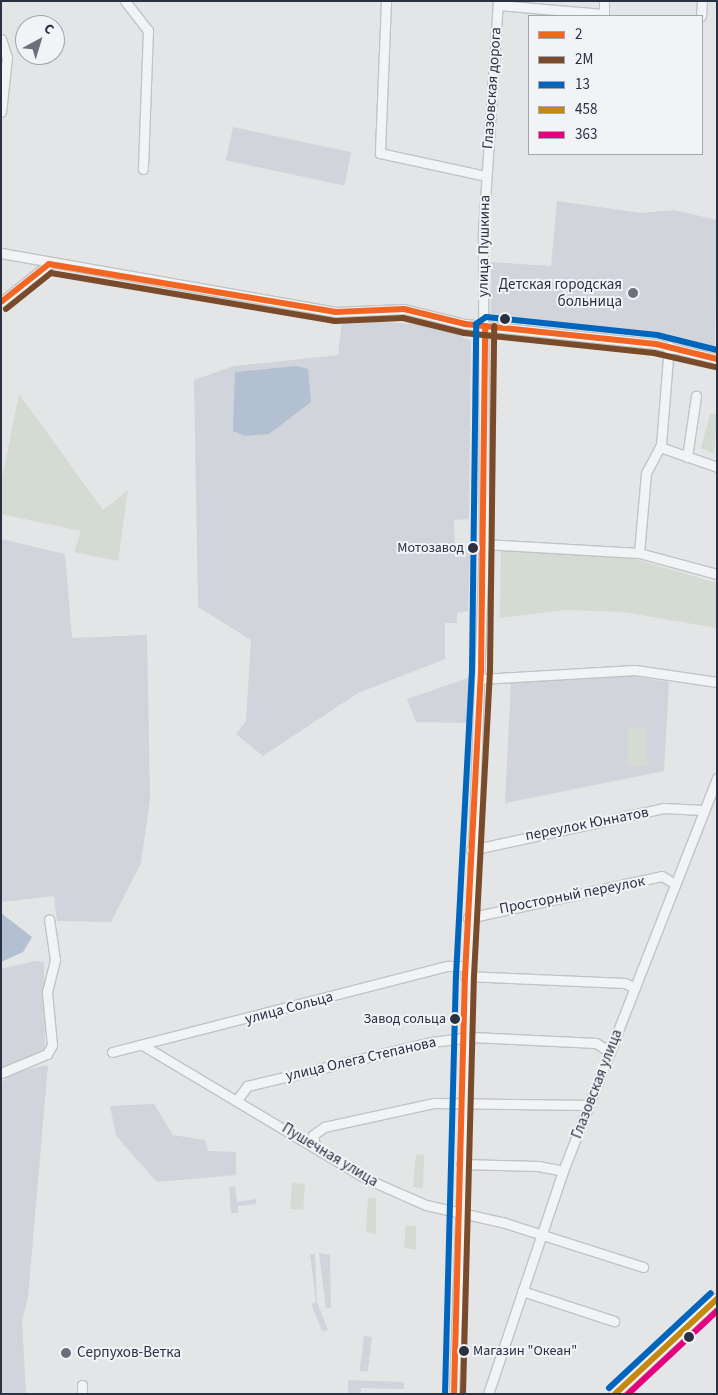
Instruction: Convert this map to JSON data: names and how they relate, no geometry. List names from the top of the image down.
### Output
{
  "streets": {
    "street": [
      "Глазовская дорога",
      "улица Пушкина",
      "переулок Юннатов",
      "Просторный переулок",
      "улица Сольца",
      "улица Олега Степанова",
      "Глазовская улица",
      "Пушечная улица"
    ]
  },
  "crossings": [
    ["Глазовская дорога", "улица Пушкина"],
    ["переулок Юннатов", "Глазовская улица"],
    ["Просторный переулок", "Глазовская улица"],
    ["улица Сольца", "Глазовская улица"],
    ["улица Сольца", "Пушечная улица"],
    ["улица Олега Степанова", "Глазовская улица"],
    ["улица Олега Степанова", "Пушечная улица"],
    ["Глазовская улица", "Пушечная улица"]
  ],
  "places": [
    "Детская городская больница",
    "Мотозавод",
    "Завод сольца",
    "Магазин \"Океан\"",
    "Серпухов-Ветка"
  ],
  "lines": [
    "transit line 2",
    "transit line 2М",
    "transit line 13",
    "transit line 458",
    "transit line 363"
  ],
  "legend": [
    "2",
    "2М",
    "13",
    "458",
    "363"
  ],
  "north": "top right"
}
